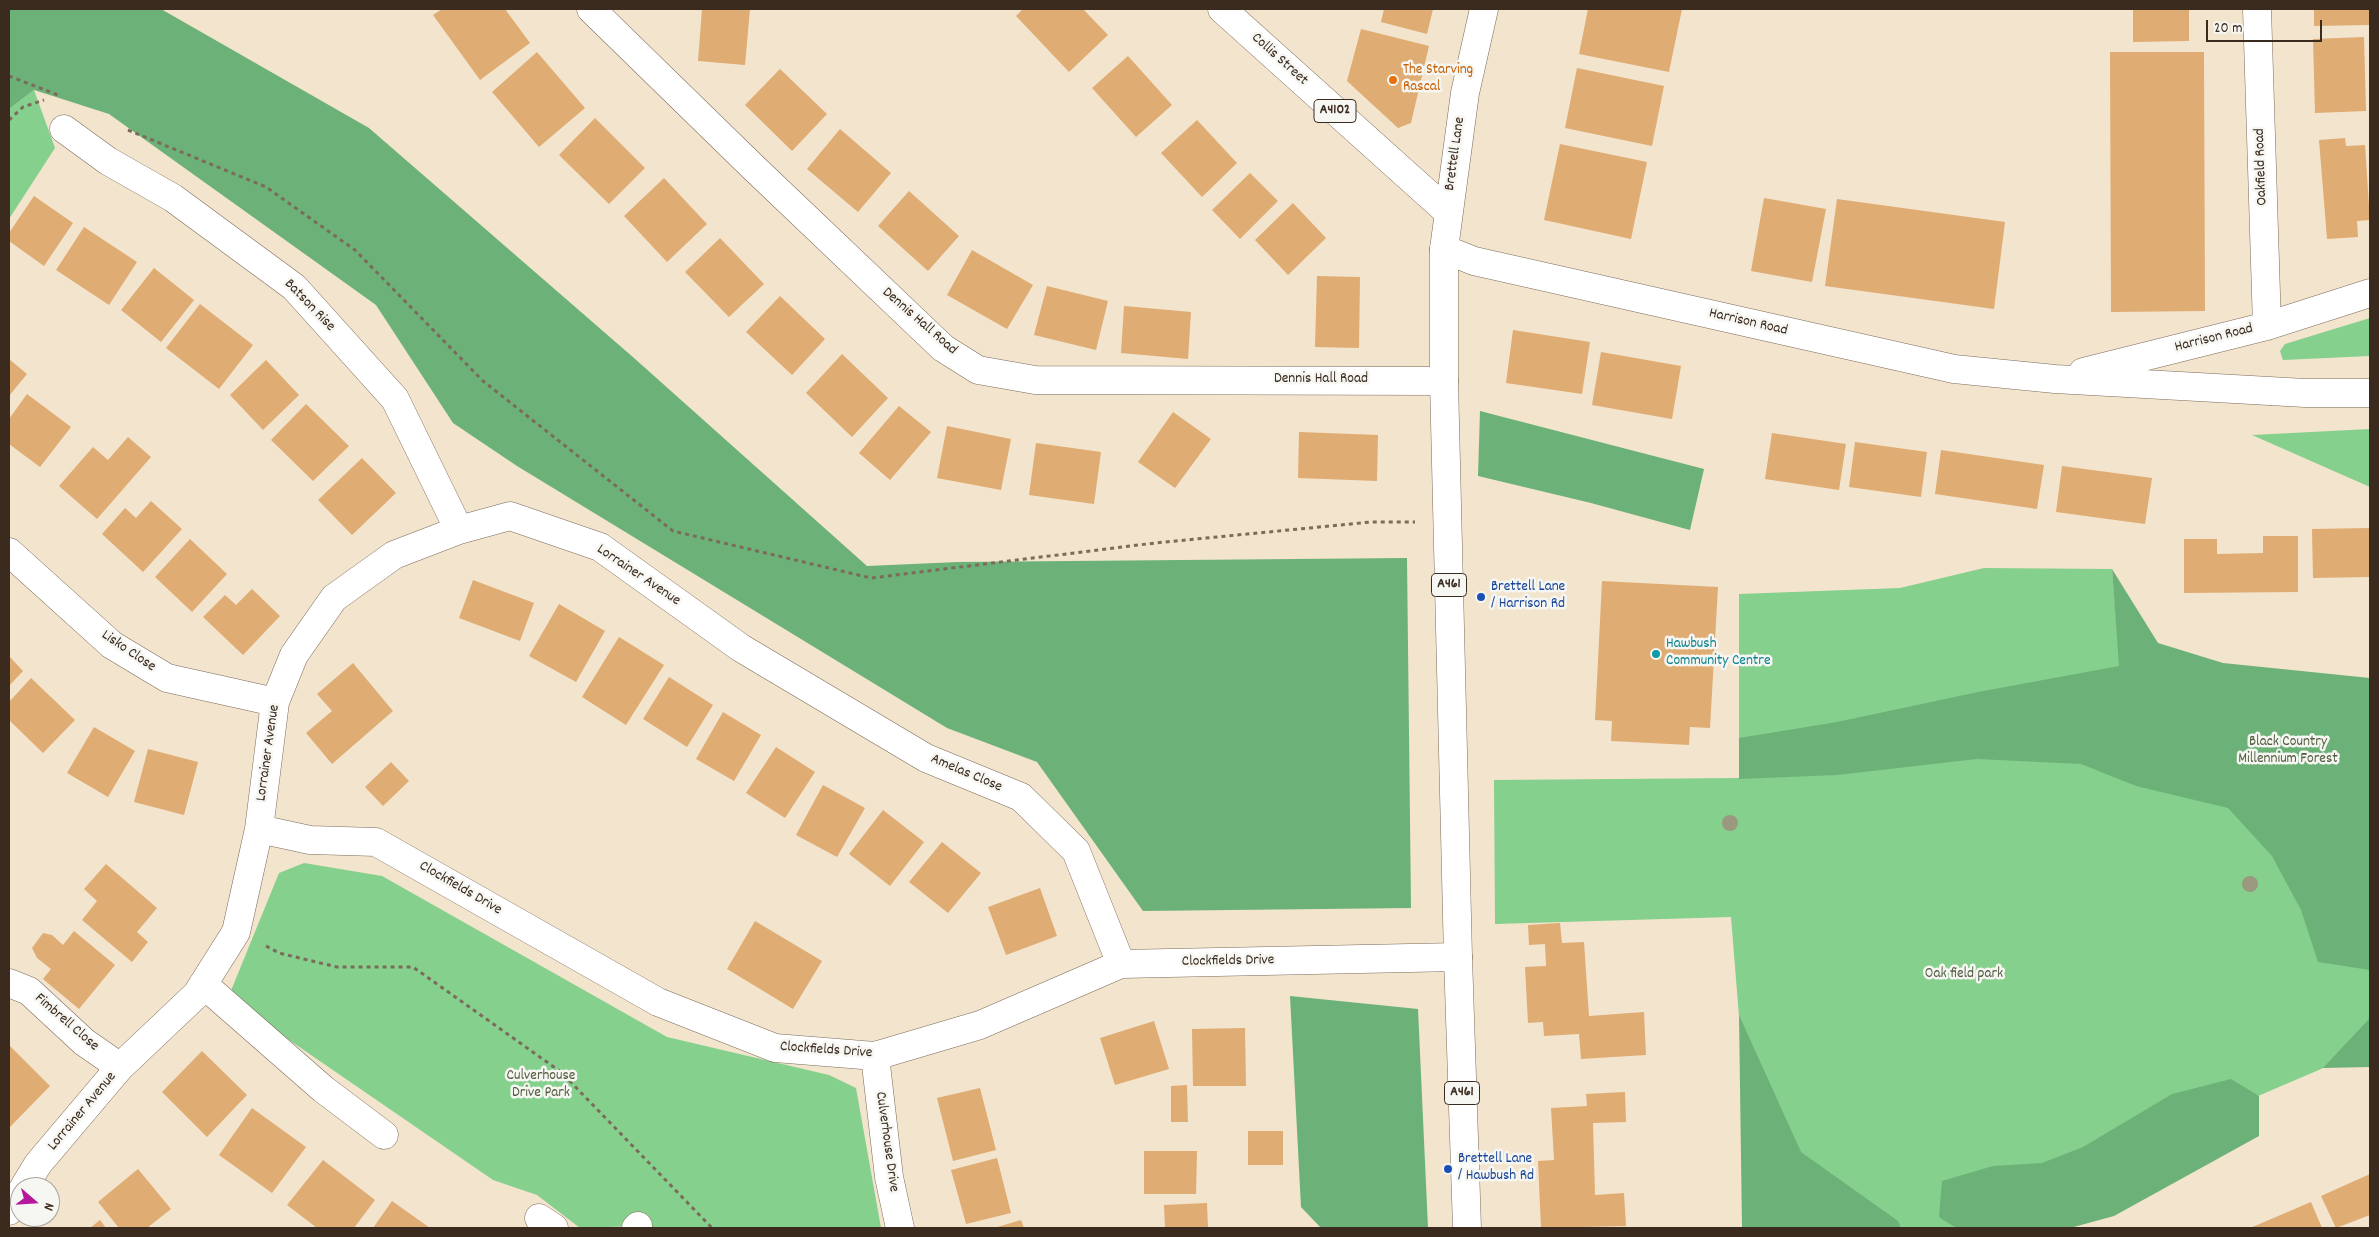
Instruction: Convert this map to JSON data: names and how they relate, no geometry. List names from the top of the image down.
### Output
{
  "streets": {
    "street": [
      "Collis Street",
      "A4102",
      "Brettell Lane",
      "Oakfield Road",
      "Batson Rise",
      "Dennis Hall Road",
      "Harrison Road",
      "Lorrainer Avenue",
      "A461",
      "Lisko Close",
      "Amelas Close",
      "Clockfields Drive",
      "Fimbrell Close",
      "Culverhouse Drive"
    ]
  },
  "crossings": [
    ["Collis Street", "Brettell Lane"],
    ["Collis Street", "A461"],
    ["Brettell Lane", "A461"],
    ["Oakfield Road", "Harrison Road"],
    ["Batson Rise", "Lorrainer Avenue"],
    ["Dennis Hall Road", "A461"],
    ["Harrison Road", "A461"],
    ["Lorrainer Avenue", "Lisko Close"],
    ["Lorrainer Avenue", "Amelas Close"],
    ["Lorrainer Avenue", "Clockfields Drive"],
    ["Lorrainer Avenue", "Fimbrell Close"],
    ["A461", "Clockfields Drive"],
    ["Amelas Close", "Clockfields Drive"],
    ["Clockfields Drive", "Culverhouse Drive"]
  ],
  "parks": ["Black Country Millennium Forest", "Oak field park", "Culverhouse Drive Park"],
  "places": [
    "The Starving Rascal",
    "Brettell Lane / Harrison Rd",
    "Hawbush Community Centre",
    "Brettell Lane / Hawbush Rd"
  ],
  "scale_bar": "20 m",
  "north": "right"
}
